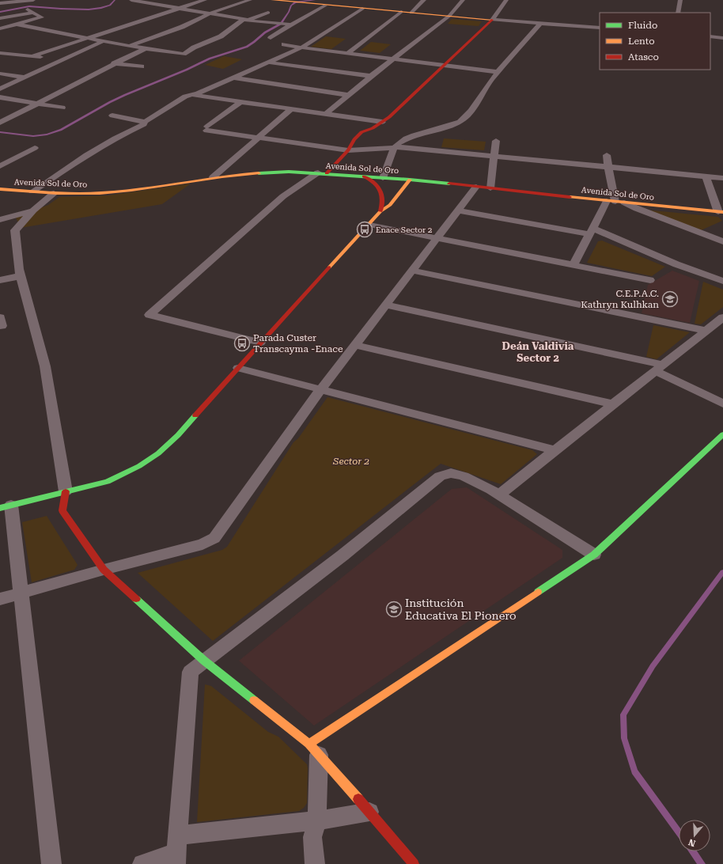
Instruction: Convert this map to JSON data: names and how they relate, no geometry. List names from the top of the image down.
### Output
{
  "streets": {
    "street": ["Avenida Sol de Oro"]
  },
  "districts": ["Deán Valdivia Sector 2"],
  "parks": ["Sector 2"],
  "places": {
    "bus stop": ["Enace Sector 2", "Parada Custer Transcayma -Enace"],
    "school or university": ["C.E.P.A.C. Kathryn Kulhkan", "Institución Educativa El Pionero"]
  },
  "legend": ["Fluido", "Lento", "Atasco"],
  "north": "bottom"
}
